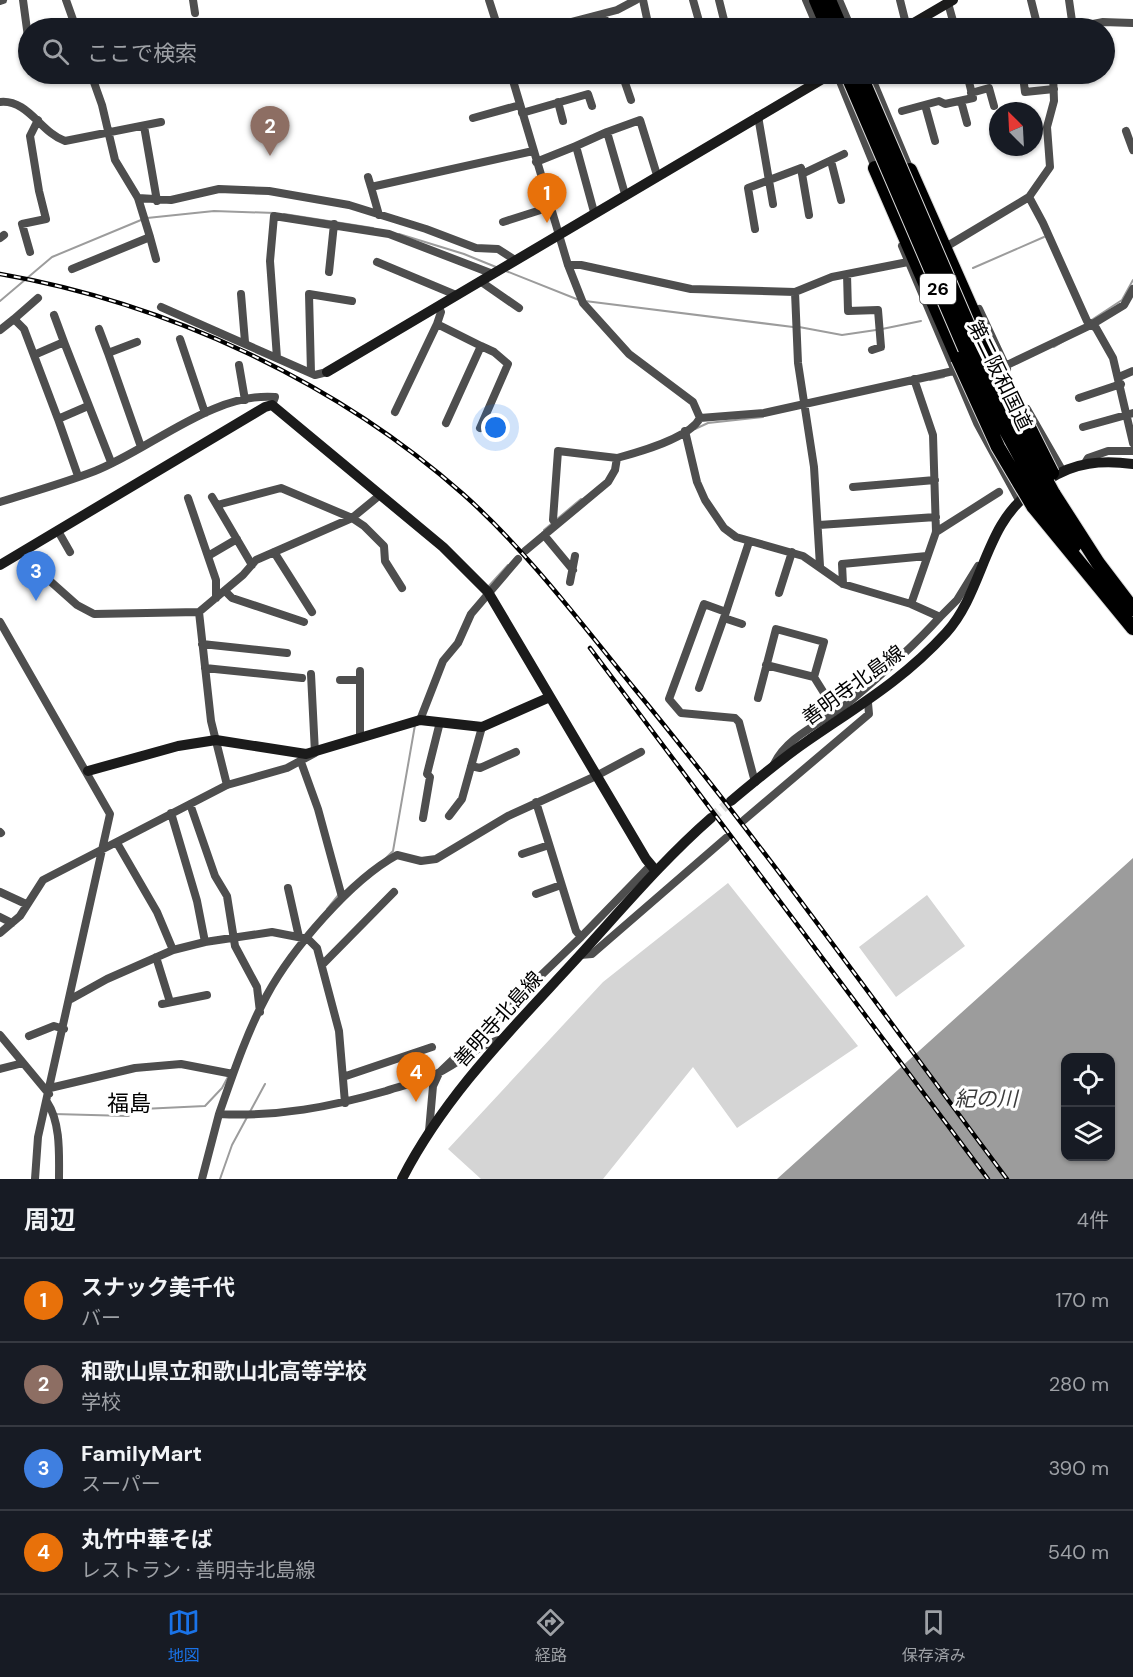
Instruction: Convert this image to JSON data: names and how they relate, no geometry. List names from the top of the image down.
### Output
{
  "streets": {
    "highway": ["26", "第二阪和国道"],
    "street": ["善明寺北島線"]
  },
  "crossings": [
    ["26", "第二阪和国道"]
  ],
  "districts": ["福島"],
  "water": ["紀の川"],
  "north": "top left",
  "page": {
    "search": "ここで検索",
    "pins": [
      "2",
      "1",
      "3",
      "4"
    ],
    "heading": ["周辺", "4件"],
    "list": [
      {
        "mark": "1",
        "name": "スナック美千代",
        "note": "バー",
        "value": "170 m"
      },
      {
        "mark": "2",
        "name": "和歌山県立和歌山北高等学校",
        "note": "学校",
        "value": "280 m"
      },
      {
        "mark": "3",
        "name": "FamilyMart",
        "note": "スーパー",
        "value": "390 m"
      },
      {
        "mark": "4",
        "name": "丸竹中華そば",
        "note": "レストラン · 善明寺北島線",
        "value": "540 m"
      }
    ],
    "nav": ["地図", "経路", "保存済み"]
  }
}
